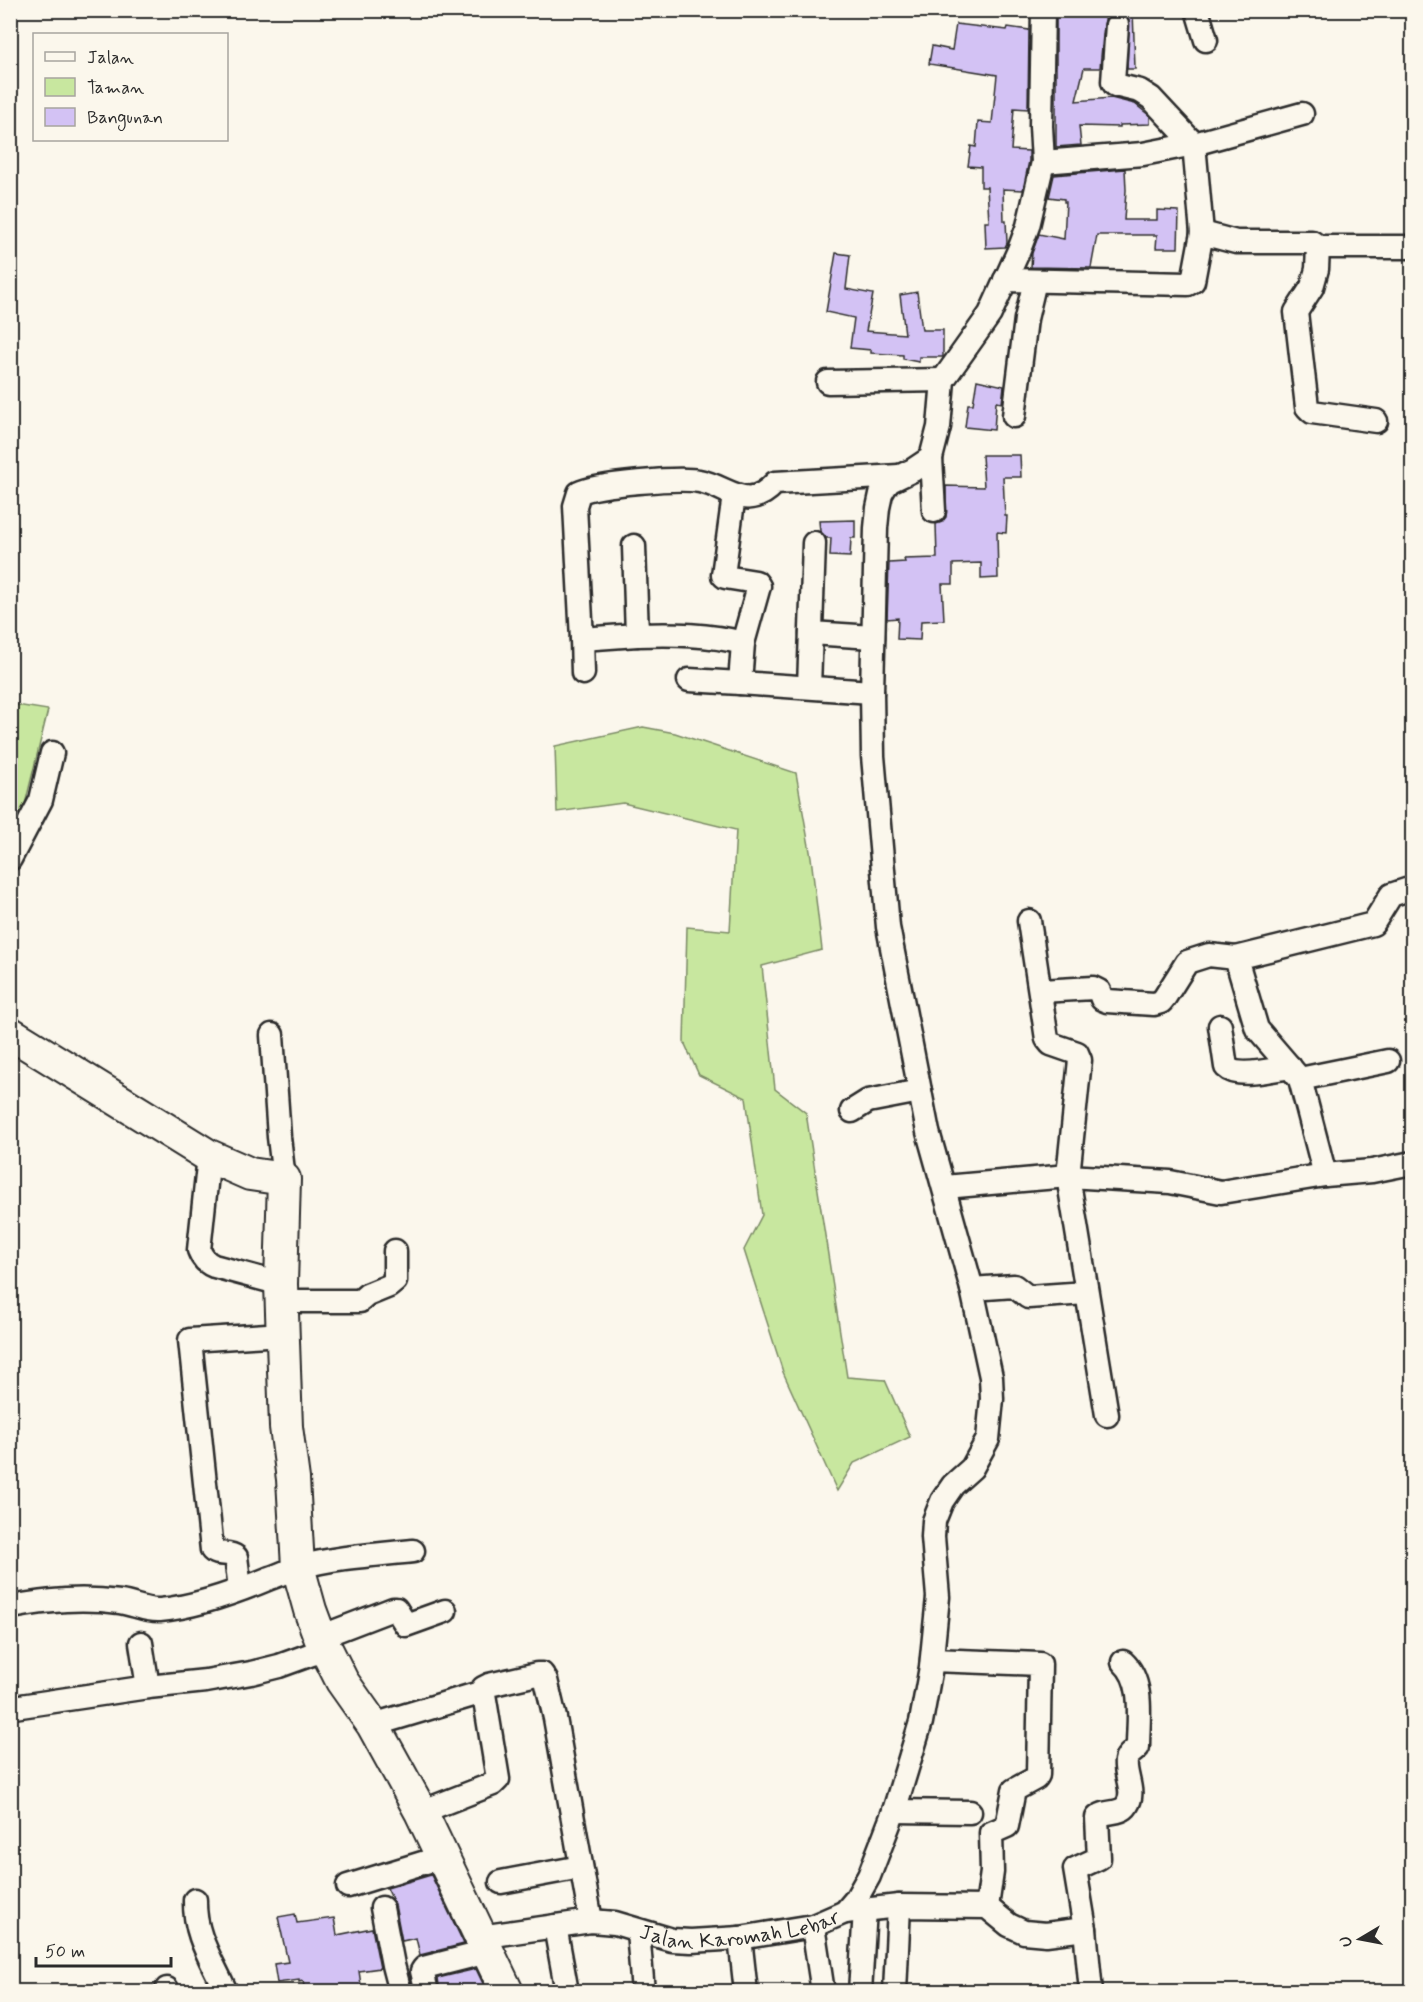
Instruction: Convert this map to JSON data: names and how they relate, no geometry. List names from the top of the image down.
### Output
{
  "streets": {
    "street": ["Jalan Karomah Lebar"]
  },
  "legend": ["Jalan", "Taman", "Bangunan"],
  "scale_bar": "50 m",
  "north": "left"
}
